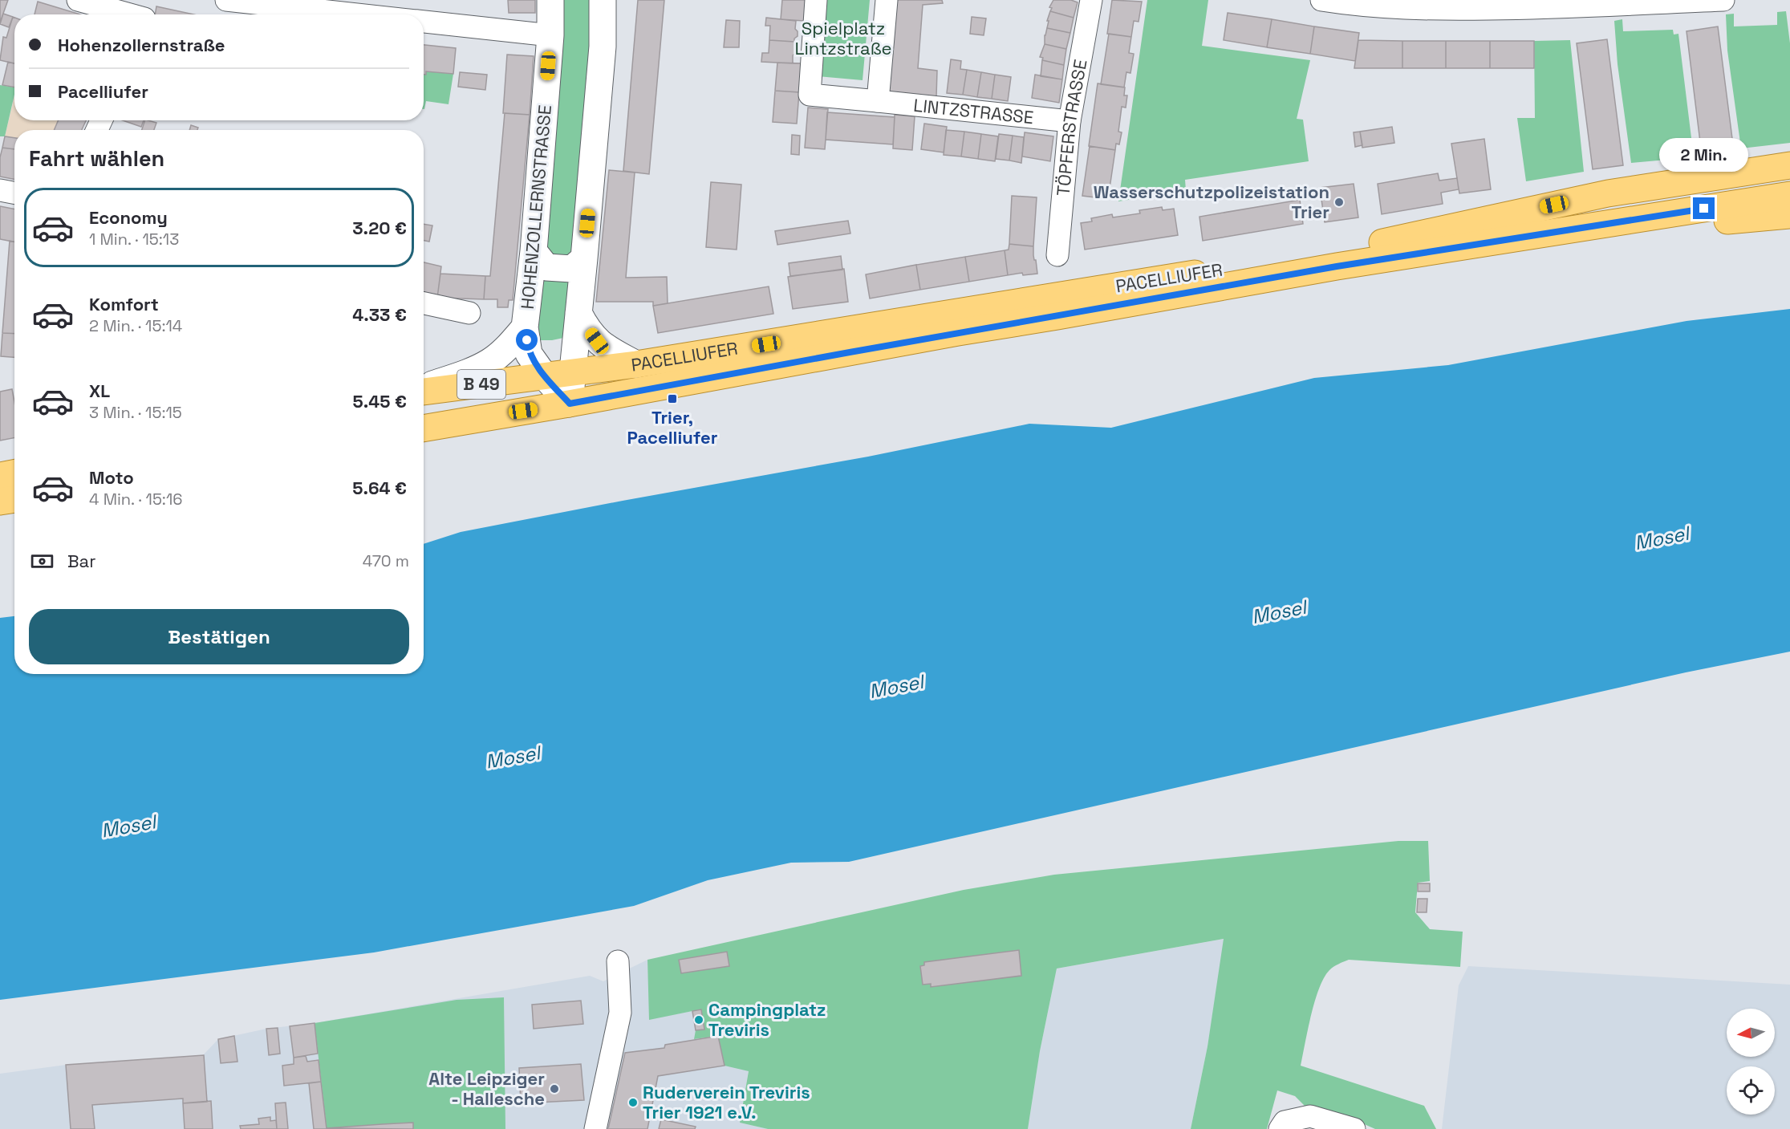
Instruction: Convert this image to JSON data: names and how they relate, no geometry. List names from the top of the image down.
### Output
{
  "streets": {
    "main road": ["PACELLIUFER", "B 49"],
    "street": ["LINTZSTRASSE", "TÖPFERSTRASSE", "HOHENZOLLERNSTRASSE"]
  },
  "crossings": [
    ["LINTZSTRASSE", "TÖPFERSTRASSE"],
    ["HOHENZOLLERNSTRASSE", "PACELLIUFER"],
    ["HOHENZOLLERNSTRASSE", "B 49"],
    ["PACELLIUFER", "B 49"]
  ],
  "water": ["Mosel"],
  "parks": ["Spielplatz Lintzstraße"],
  "places": {
    "other": [
      "Wasserschutzpolizeistation Trier",
      "Campingplatz Treviris",
      "Alte Leipziger - Hallesche",
      "Ruderverein Treviris Trier 1921 e.V."
    ],
    "transit": ["Trier, Pacelliufer"]
  },
  "north": "left",
  "page": {
    "banner": ["Hohenzollernstraße", "Pacelliufer"],
    "heading": "Fahrt wählen",
    "bubble": "2 Min.",
    "list": [
      {
        "name": "Economy",
        "note": "1 Min. · 15:13",
        "value": "3.20 €"
      },
      {
        "name": "Komfort",
        "note": "2 Min. · 15:14",
        "value": "4.33 €"
      },
      {
        "name": "XL",
        "note": "3 Min. · 15:15",
        "value": "5.45 €"
      },
      {
        "name": "Moto",
        "note": "4 Min. · 15:16",
        "value": "5.64 €"
      }
    ],
    "pay": ["Bar", "470 m"],
    "buttons": "Bestätigen"
  }
}
